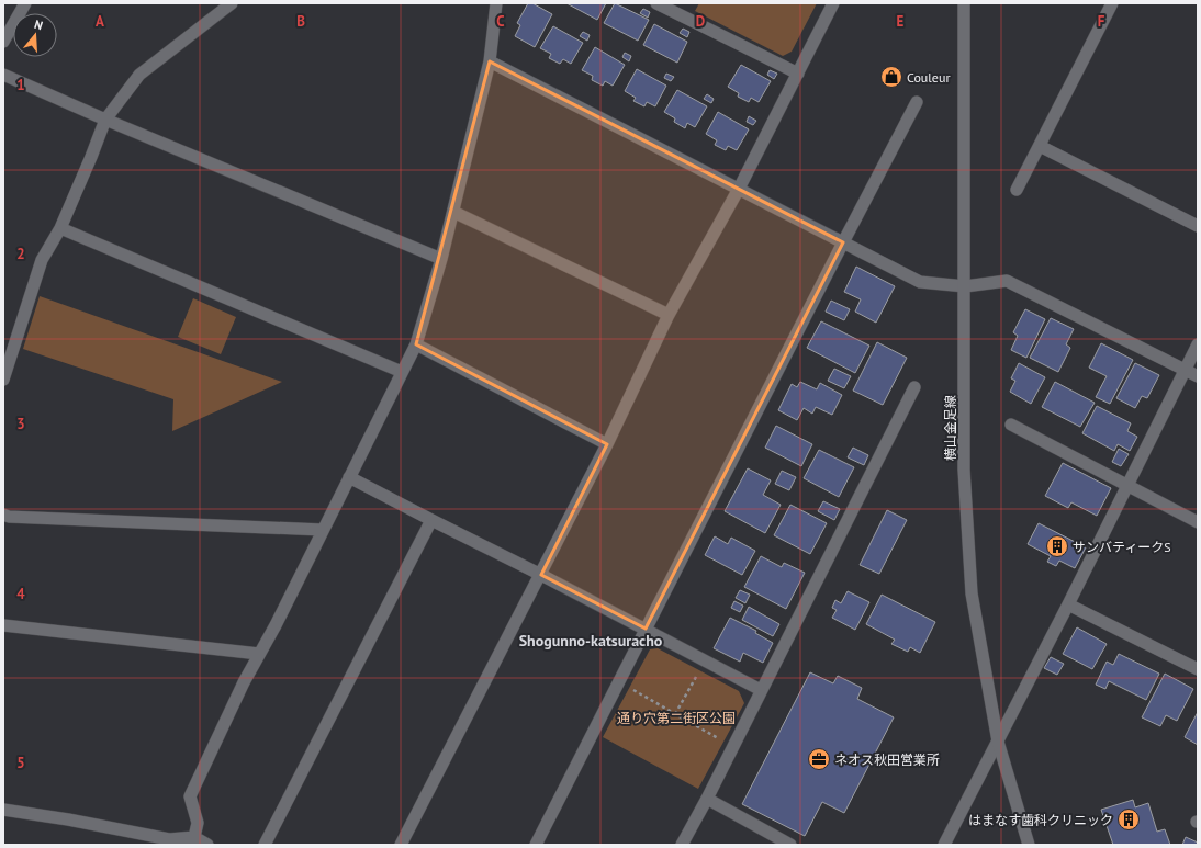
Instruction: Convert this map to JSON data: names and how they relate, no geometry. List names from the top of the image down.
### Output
{
  "streets": {
    "street": ["横山金足線"]
  },
  "districts": ["Shogunno-katsuracho"],
  "parks": ["通り穴第二街区公園"],
  "places": {
    "shop": ["Couleur"],
    "building": ["サンバティークS", "はまなす歯科クリニック"],
    "office": ["ネオス秋田営業所"]
  },
  "north": "top",
  "grid": {
    "columns": [
      "A",
      "B",
      "C",
      "D",
      "E",
      "F"
    ],
    "rows": [
      "1",
      "2",
      "3",
      "4",
      "5"
    ]
  }
}
